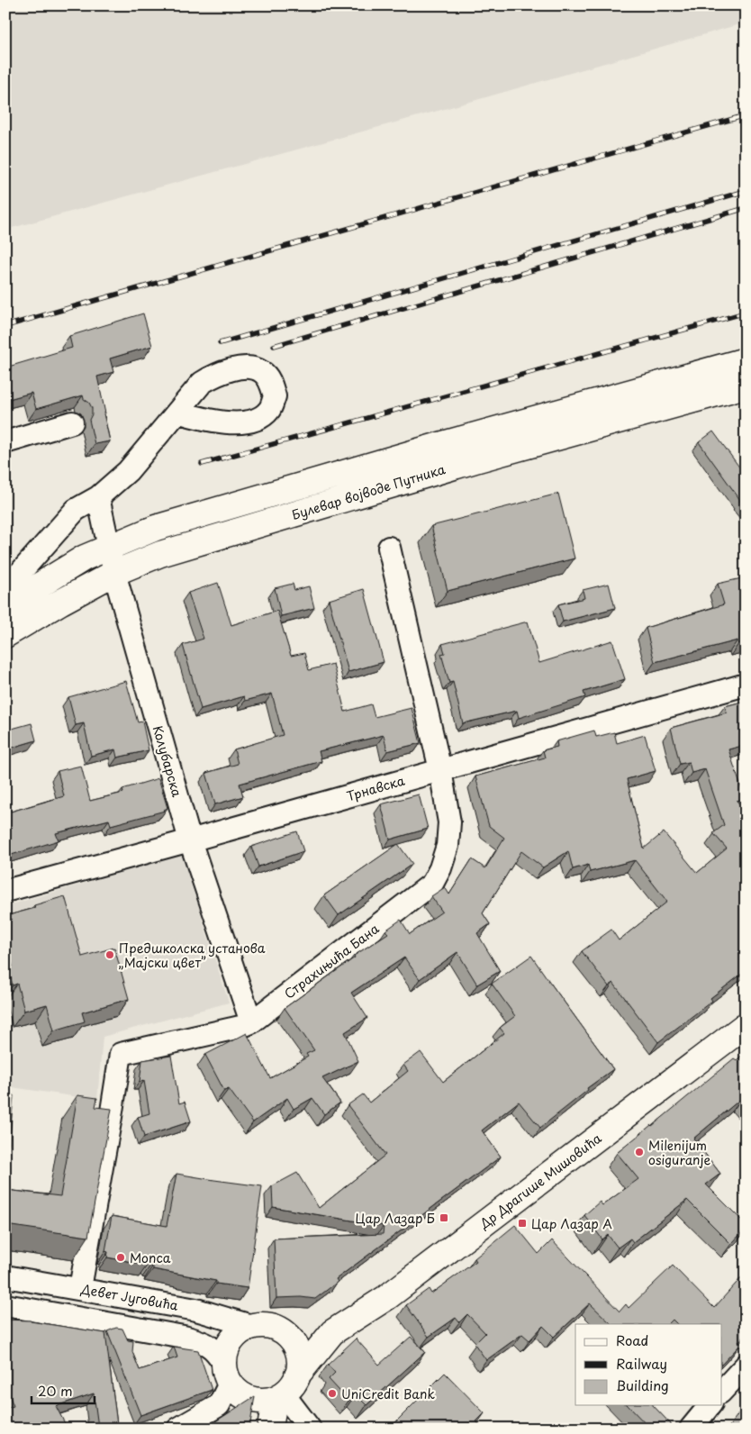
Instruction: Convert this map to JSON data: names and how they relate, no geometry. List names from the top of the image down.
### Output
{
  "streets": {
    "main road": ["Булевар војводе Путника", "Др Драгише Мишовића"],
    "street": [
      "Колубарска",
      "Трнавска",
      "Страхињића Бана",
      "Девет Југовића"
    ]
  },
  "crossings": [
    ["Булевар војводе Путника", "Колубарска"],
    ["Колубарска", "Трнавска"],
    ["Колубарска", "Страхињића Бана"],
    ["Трнавска", "Страхињића Бана"],
    ["Страхињића Бана", "Девет Југовића"],
    ["Др Драгише Мишовића", "Девет Југовића"]
  ],
  "places": {
    "other": [
      "Предшколска установа „Мајски цвет”",
      "Milenijum osiguranje",
      "Monca",
      "UniCredit Bank"
    ],
    "transit": ["Цар Лазар Б", "Цар Лазар А"]
  },
  "legend": ["Road", "Railway", "Building"],
  "scale_bar": "20 m"
}
